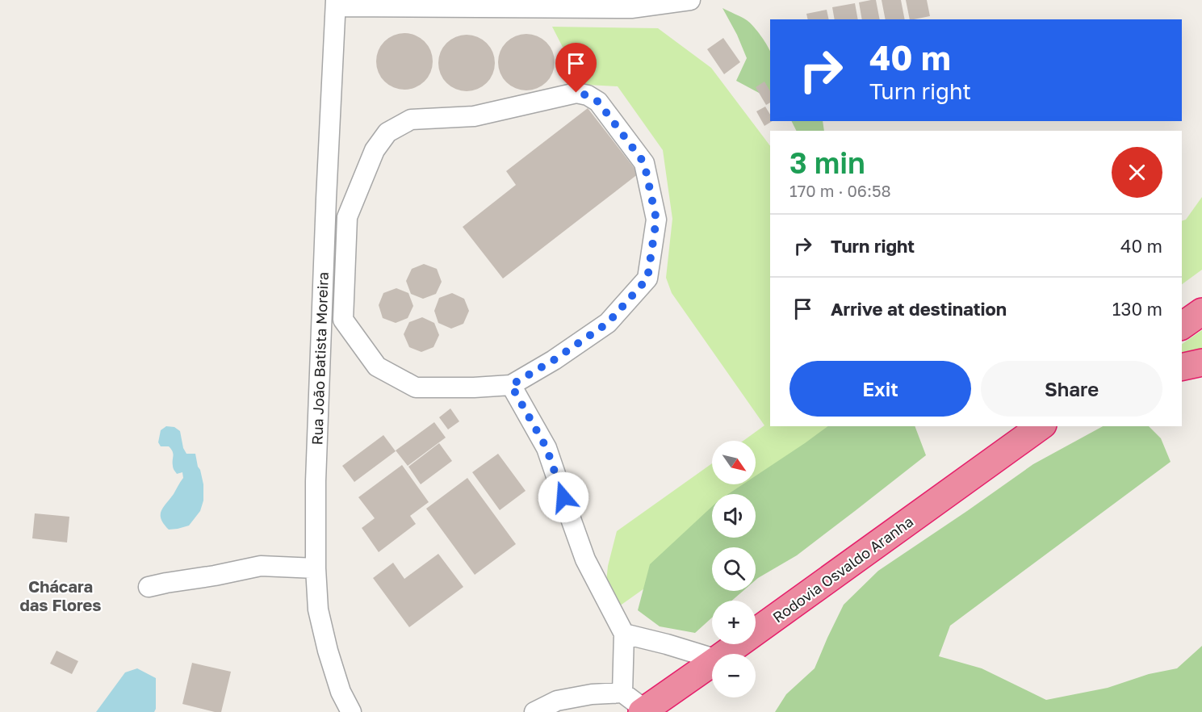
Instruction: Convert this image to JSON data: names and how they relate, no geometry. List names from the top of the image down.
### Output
{
  "streets": {
    "highway": ["Rodovia Osvaldo Aranha"],
    "street": ["Rua João Batista Moreira"]
  },
  "districts": ["Chácara das Flores"],
  "north": "bottom right",
  "page": {
    "turn": ["40 m", "Turn right"],
    "heading": ["3 min", "170 m · 06:58"],
    "list": [
      {
        "name": "Turn right",
        "value": "40 m"
      },
      {
        "name": "Arrive at destination",
        "value": "130 m"
      }
    ],
    "buttons": ["Exit", "Share"],
    "map_buttons": ["+", "−"]
  }
}
